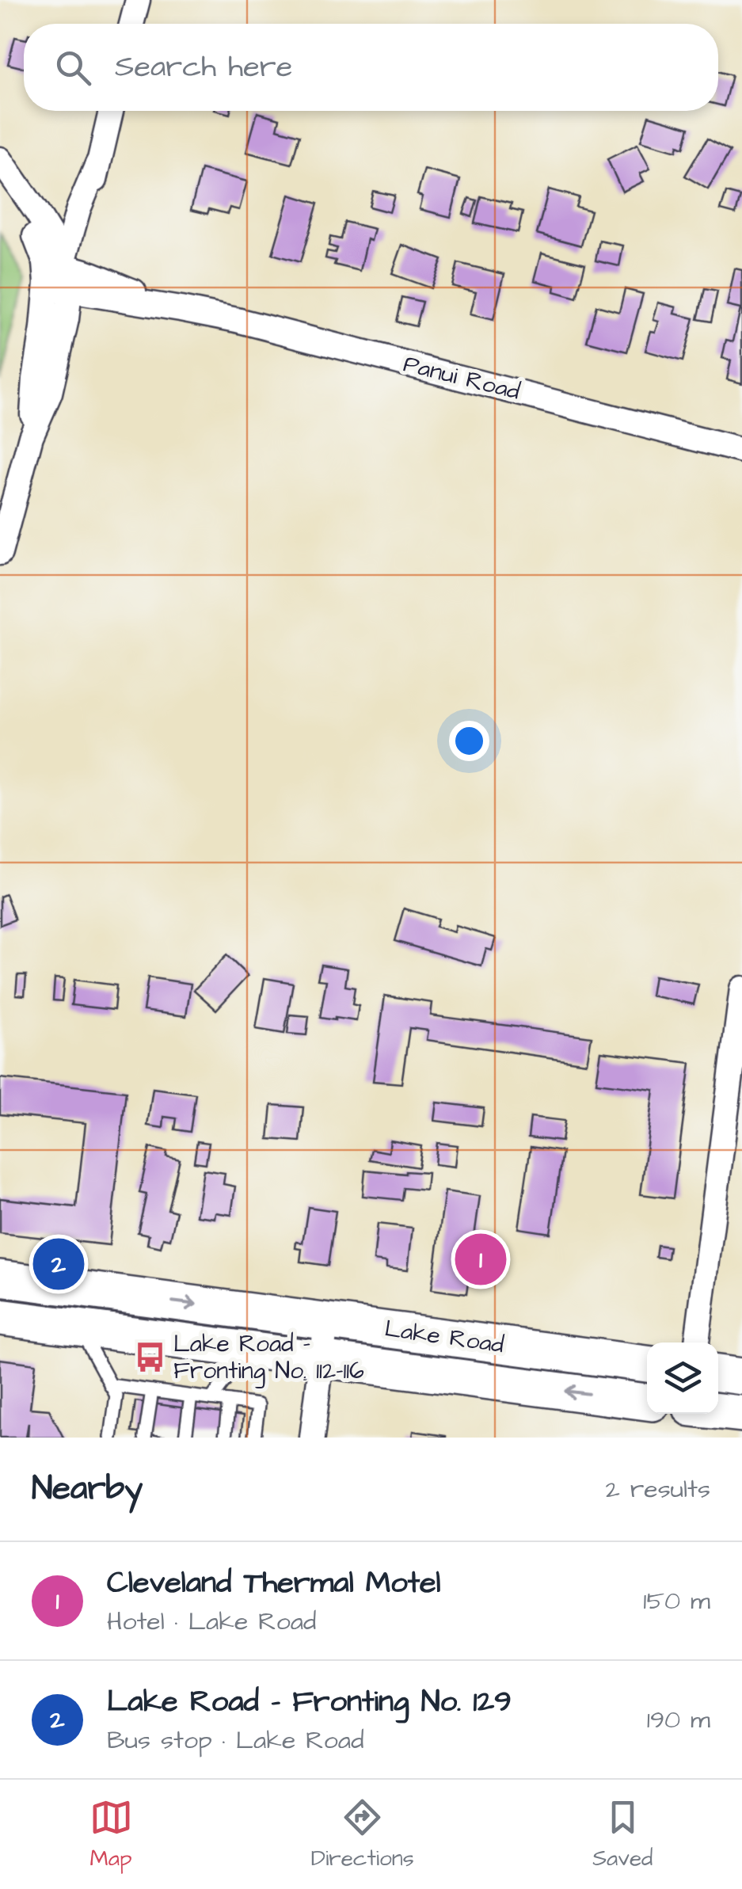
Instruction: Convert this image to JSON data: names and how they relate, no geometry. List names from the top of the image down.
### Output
{
  "streets": {
    "main road": ["Lake Road"],
    "street": ["Panui Road"]
  },
  "places": {
    "bus stop": ["Lake Road - Fronting No. 112-116"]
  },
  "page": {
    "search": "Search here",
    "pins": ["1", "2"],
    "heading": ["Nearby", "2 results"],
    "list": [
      {
        "mark": "1",
        "name": "Cleveland Thermal Motel",
        "note": "Hotel · Lake Road",
        "value": "150 m"
      },
      {
        "mark": "2",
        "name": "Lake Road - Fronting No. 129",
        "note": "Bus stop · Lake Road",
        "value": "190 m"
      }
    ],
    "nav": ["Map", "Directions", "Saved"]
  }
}
